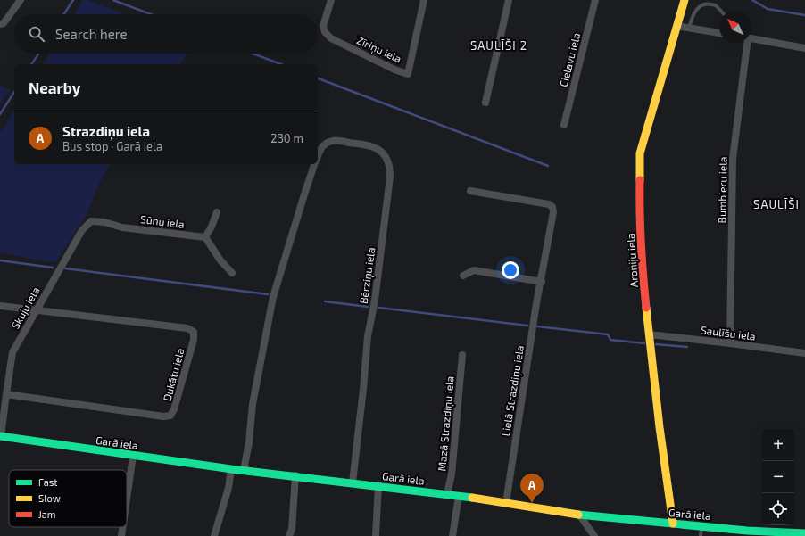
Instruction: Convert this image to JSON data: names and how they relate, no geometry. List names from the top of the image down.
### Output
{
  "streets": {
    "street": [
      "Zīriņu iela",
      "Cielavu iela",
      "Bumbieru iela",
      "Sūnu iela",
      "Aroniju iela",
      "Bērziņu iela",
      "Skuju iela",
      "Saulīšu iela",
      "Dukātu iela",
      "Lielā Strazdiņu iela",
      "Mazā Strazdiņu iela",
      "Garā iela"
    ]
  },
  "crossings": [
    ["Bumbieru iela", "Saulīšu iela"],
    ["Sūnu iela", "Skuju iela"],
    ["Aroniju iela", "Saulīšu iela"],
    ["Aroniju iela", "Garā iela"],
    ["Bērziņu iela", "Garā iela"],
    ["Skuju iela", "Dukātu iela"],
    ["Skuju iela", "Garā iela"],
    ["Lielā Strazdiņu iela", "Garā iela"],
    ["Mazā Strazdiņu iela", "Garā iela"]
  ],
  "districts": ["SAULĪŠI 2", "SAULĪŠI"],
  "legend": ["Fast", "Slow", "Jam"],
  "north": "top left",
  "page": {
    "search": "Search here",
    "heading": "Nearby",
    "list": [
      {
        "mark": "A",
        "name": "Strazdiņu iela",
        "note": "Bus stop · Garā iela",
        "value": "230 m"
      }
    ],
    "map_buttons": ["+", "−"],
    "pins": "A"
  }
}
